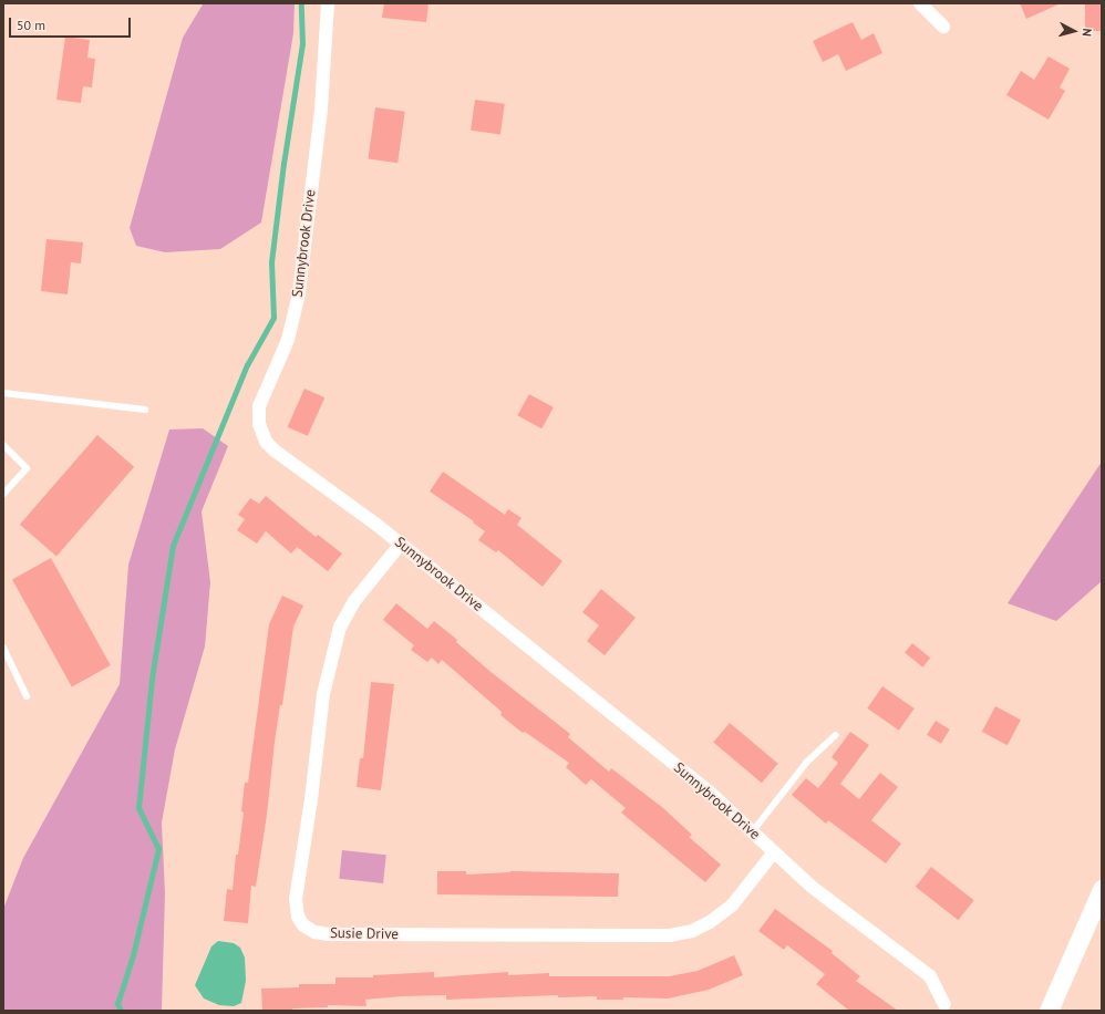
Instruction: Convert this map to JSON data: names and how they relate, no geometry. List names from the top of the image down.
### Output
{
  "streets": {
    "street": ["Sunnybrook Drive", "Susie Drive"]
  },
  "crossings": [
    ["Sunnybrook Drive", "Susie Drive"]
  ],
  "scale_bar": "50 m",
  "north": "right"
}
